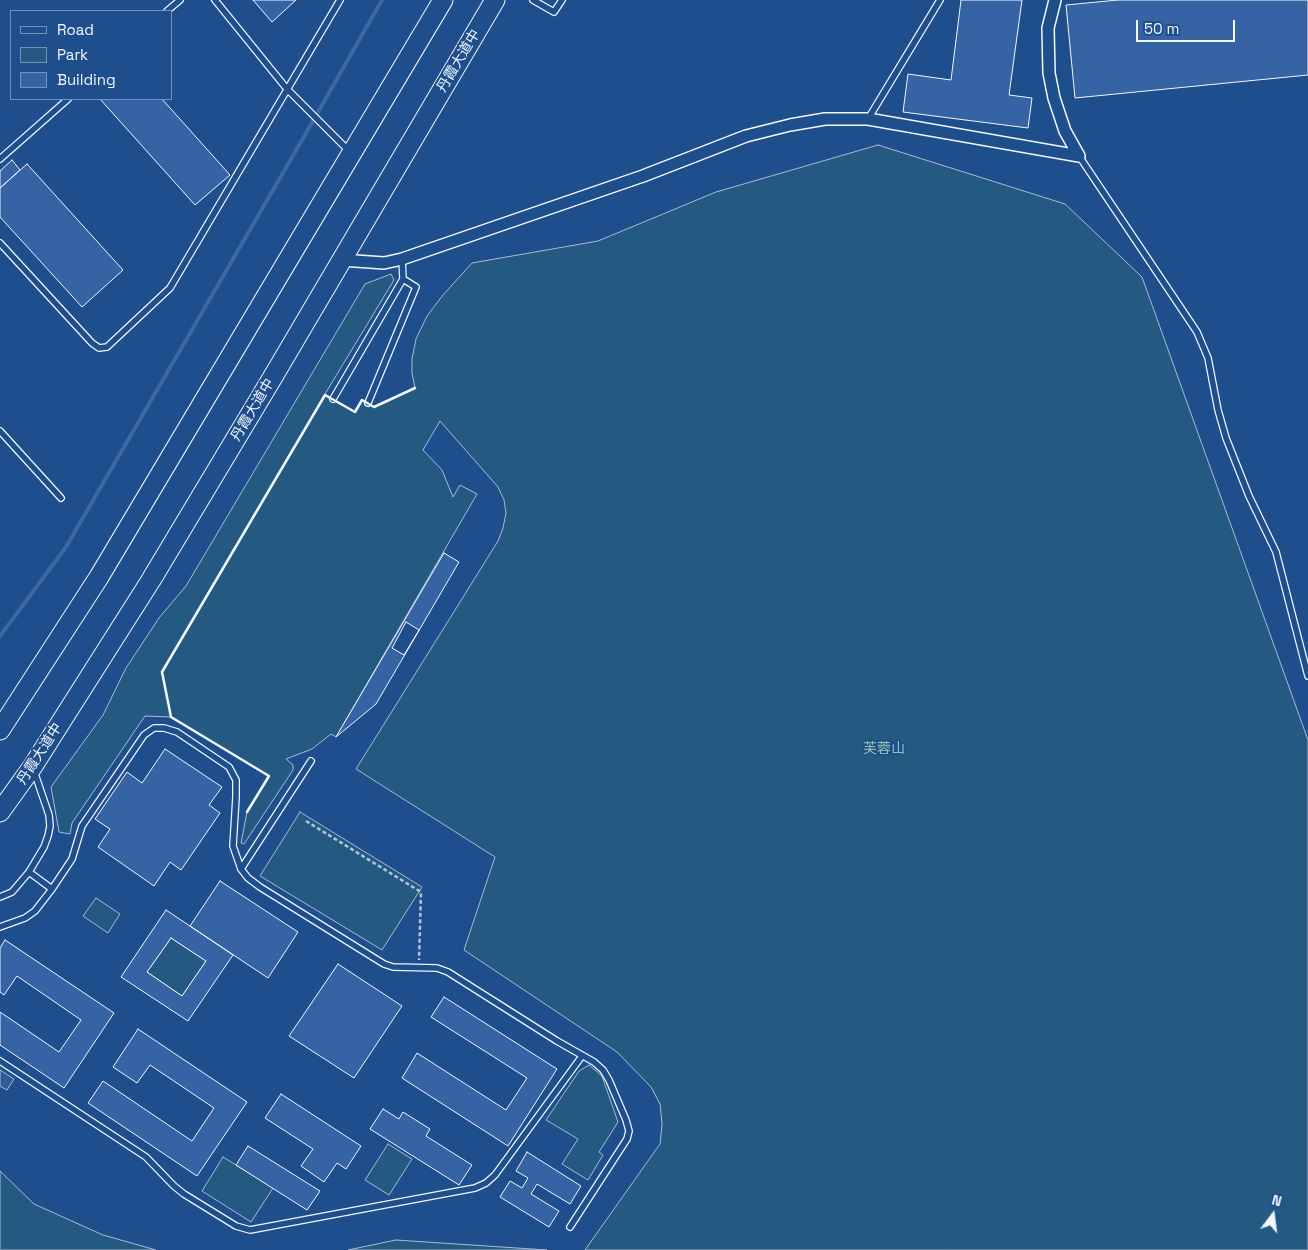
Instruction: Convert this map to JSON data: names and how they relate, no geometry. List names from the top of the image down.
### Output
{
  "streets": {
    "main road": ["丹霞大道中"]
  },
  "parks": ["芙蓉山"],
  "legend": ["Road", "Park", "Building"],
  "scale_bar": "50 m",
  "north": "top"
}
